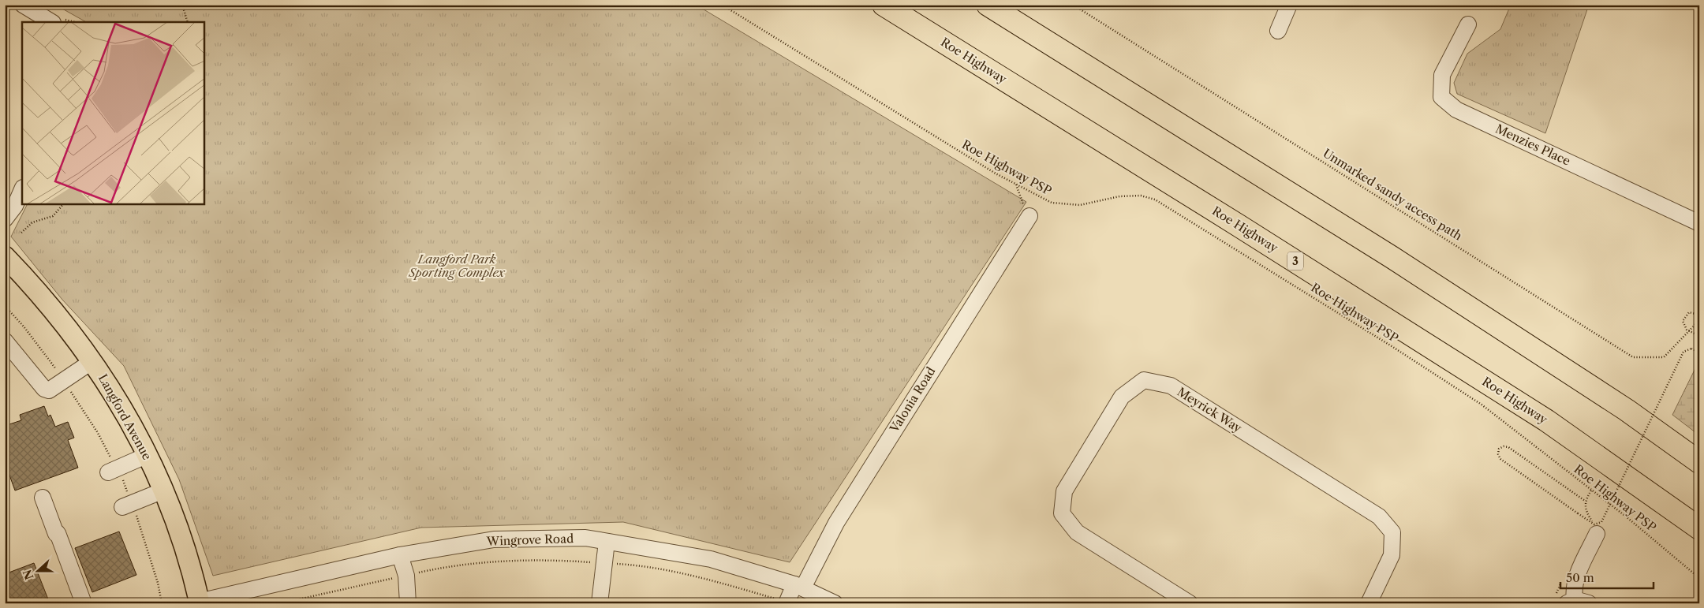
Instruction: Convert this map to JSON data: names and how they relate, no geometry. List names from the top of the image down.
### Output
{
  "streets": {
    "highway": ["Roe Highway", "3"],
    "main road": ["Langford Avenue"],
    "street": [
      "Menzies Place",
      "Valonia Road",
      "Meyrick Way",
      "Wingrove Road"
    ],
    "path": ["Roe Highway PSP", "Unmarked sandy access path"]
  },
  "crossings": [
    ["Valonia Road", "Wingrove Road"],
    ["Langford Avenue", "Wingrove Road"]
  ],
  "parks": ["Langford Park Sporting Complex"],
  "scale_bar": "50 m",
  "north": "left"
}
